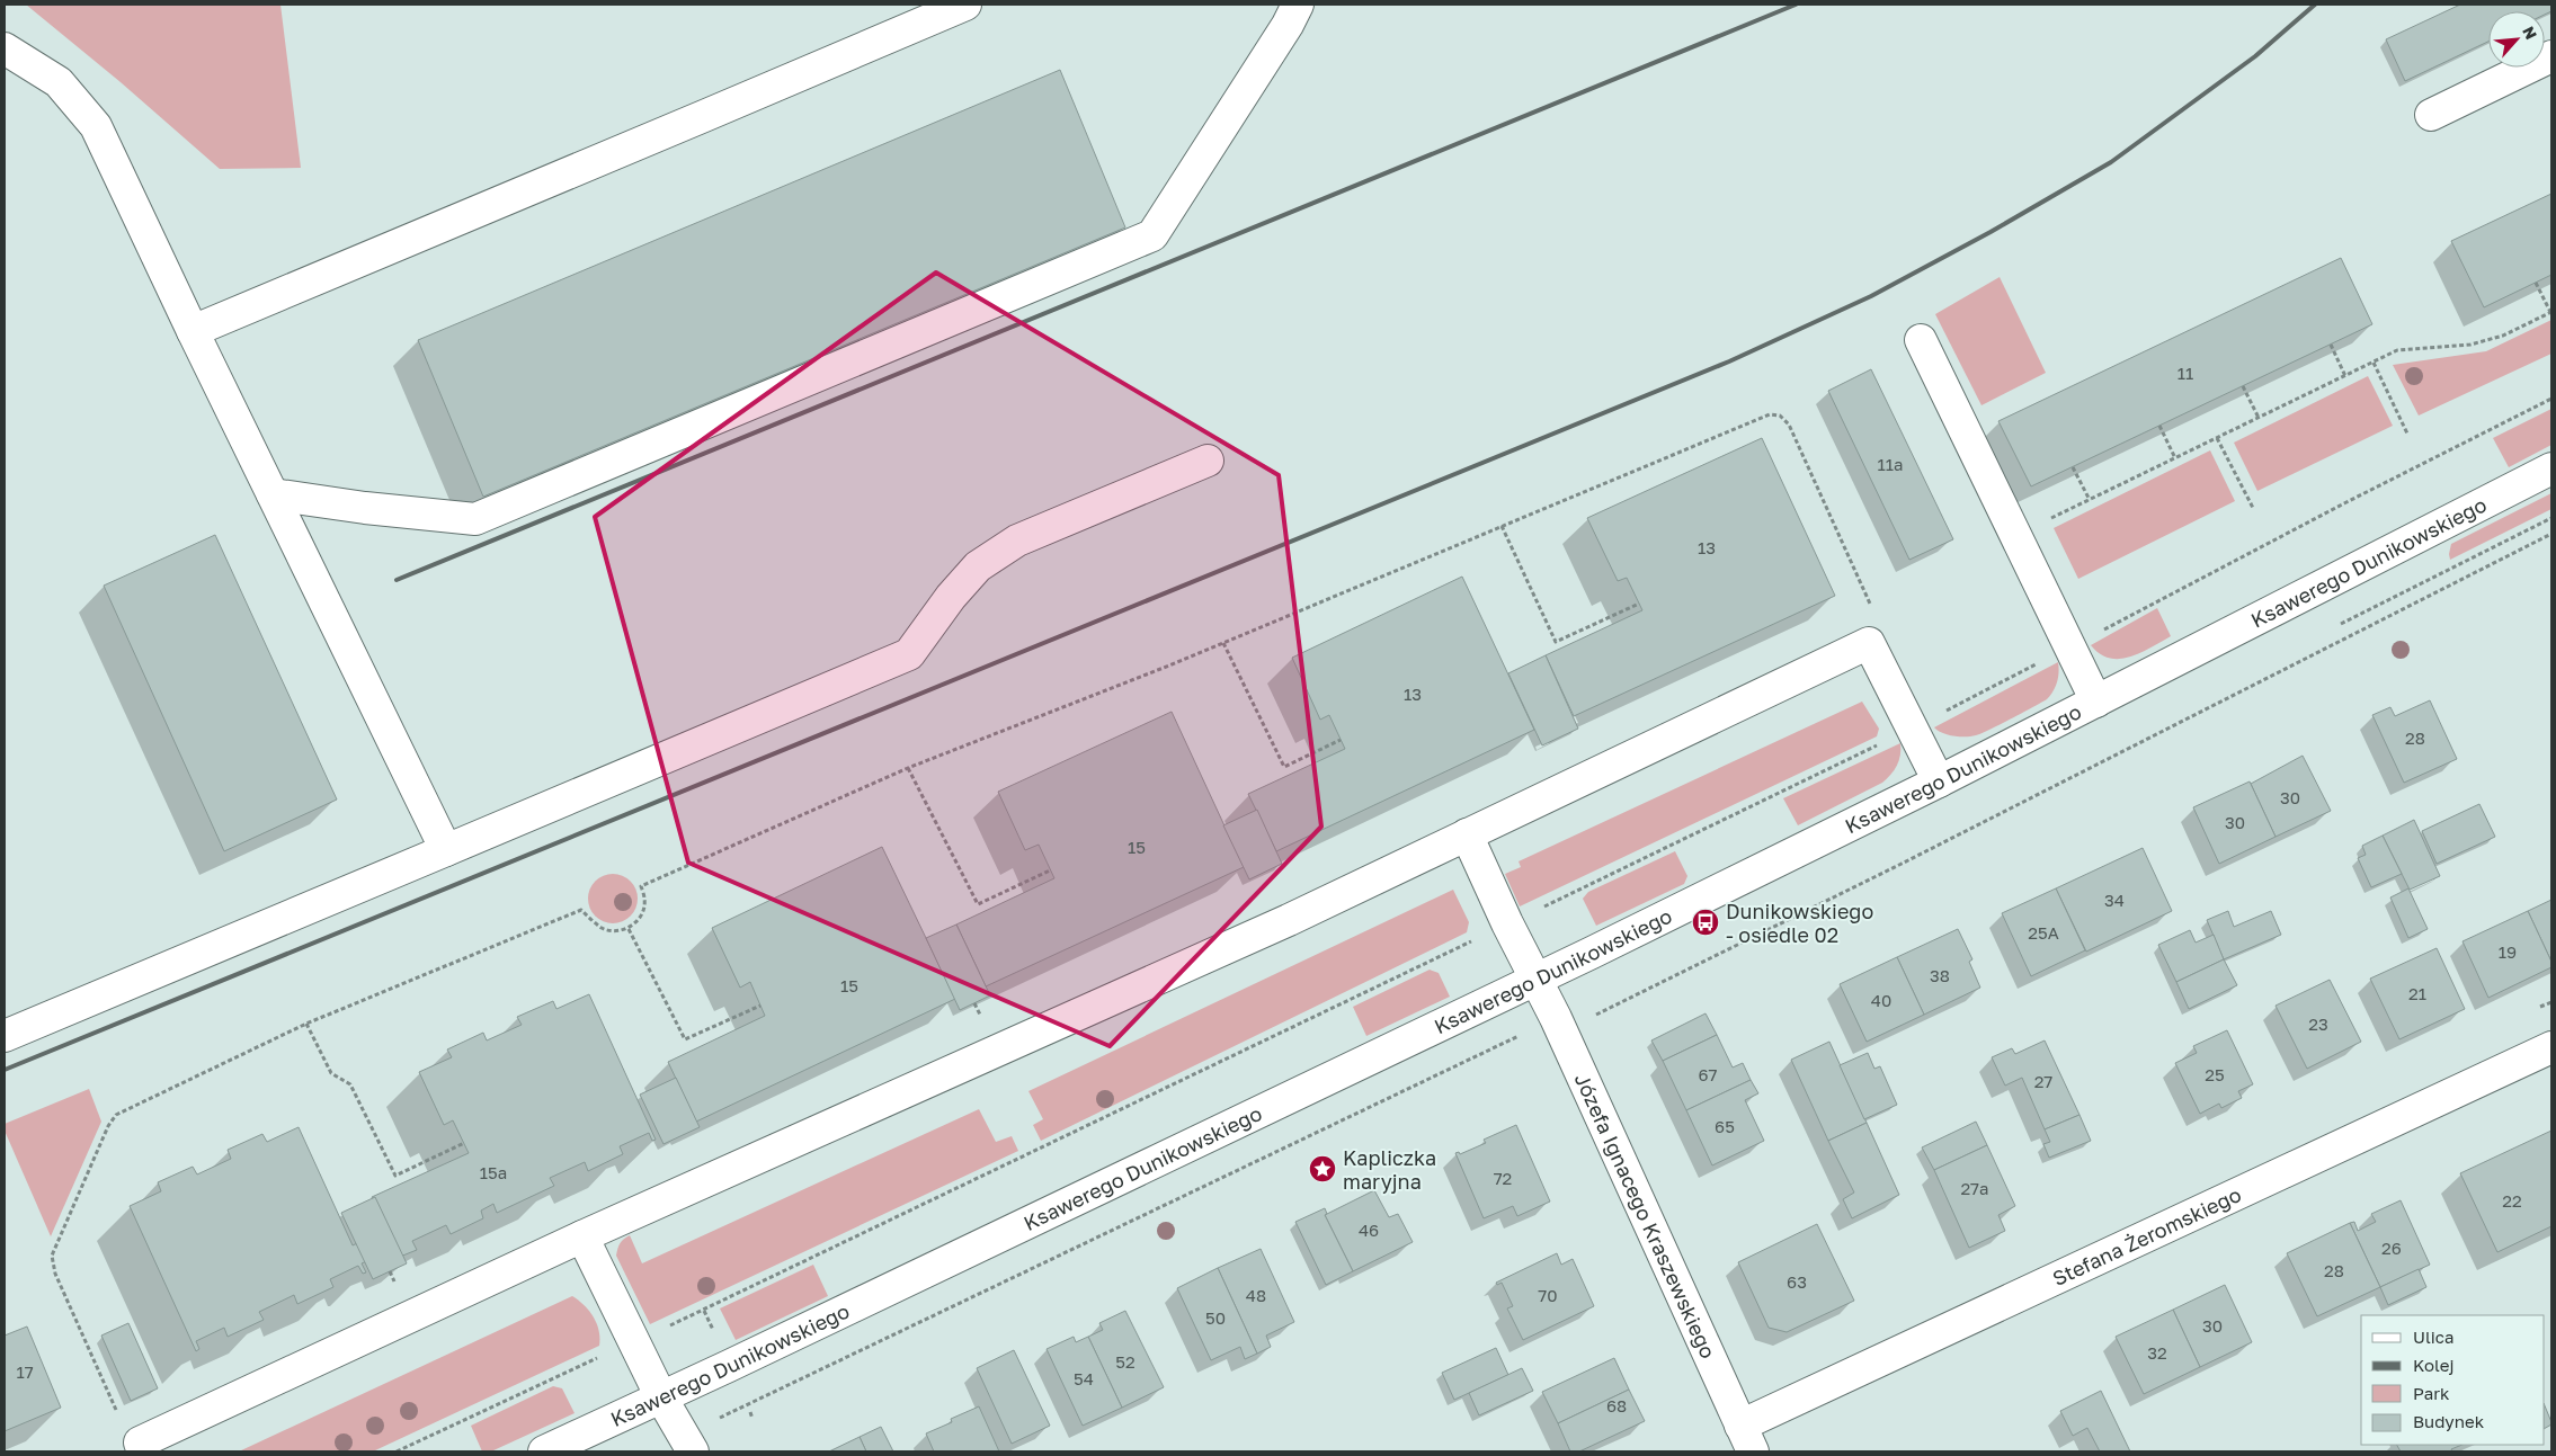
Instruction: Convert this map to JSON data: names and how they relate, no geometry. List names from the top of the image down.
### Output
{
  "streets": {
    "street": ["Ksawerego Dunikowskiego", "Józefa Ignacego Kraszewskiego", "Stefana Żeromskiego"]
  },
  "crossings": [
    ["Ksawerego Dunikowskiego", "Józefa Ignacego Kraszewskiego"],
    ["Józefa Ignacego Kraszewskiego", "Stefana Żeromskiego"]
  ],
  "places": {
    "bus stop": ["Dunikowskiego - osiedle 02"],
    "place": ["Kapliczka maryjna"]
  },
  "house_numbers": [
    "11",
    "11a",
    "13",
    "13",
    "28",
    "30",
    "30",
    "15",
    "34",
    "25A",
    "19",
    "38",
    "15",
    "21",
    "40",
    "23",
    "67",
    "25",
    "27",
    "65",
    "15a",
    "72",
    "27a",
    "22",
    "46",
    "26",
    "28",
    "63",
    "48",
    "70",
    "50",
    "30",
    "32",
    "52",
    "17",
    "54",
    "68"
  ],
  "legend": [
    "Ulica",
    "Kolej",
    "Park",
    "Budynek"
  ],
  "north": "top right"
}
